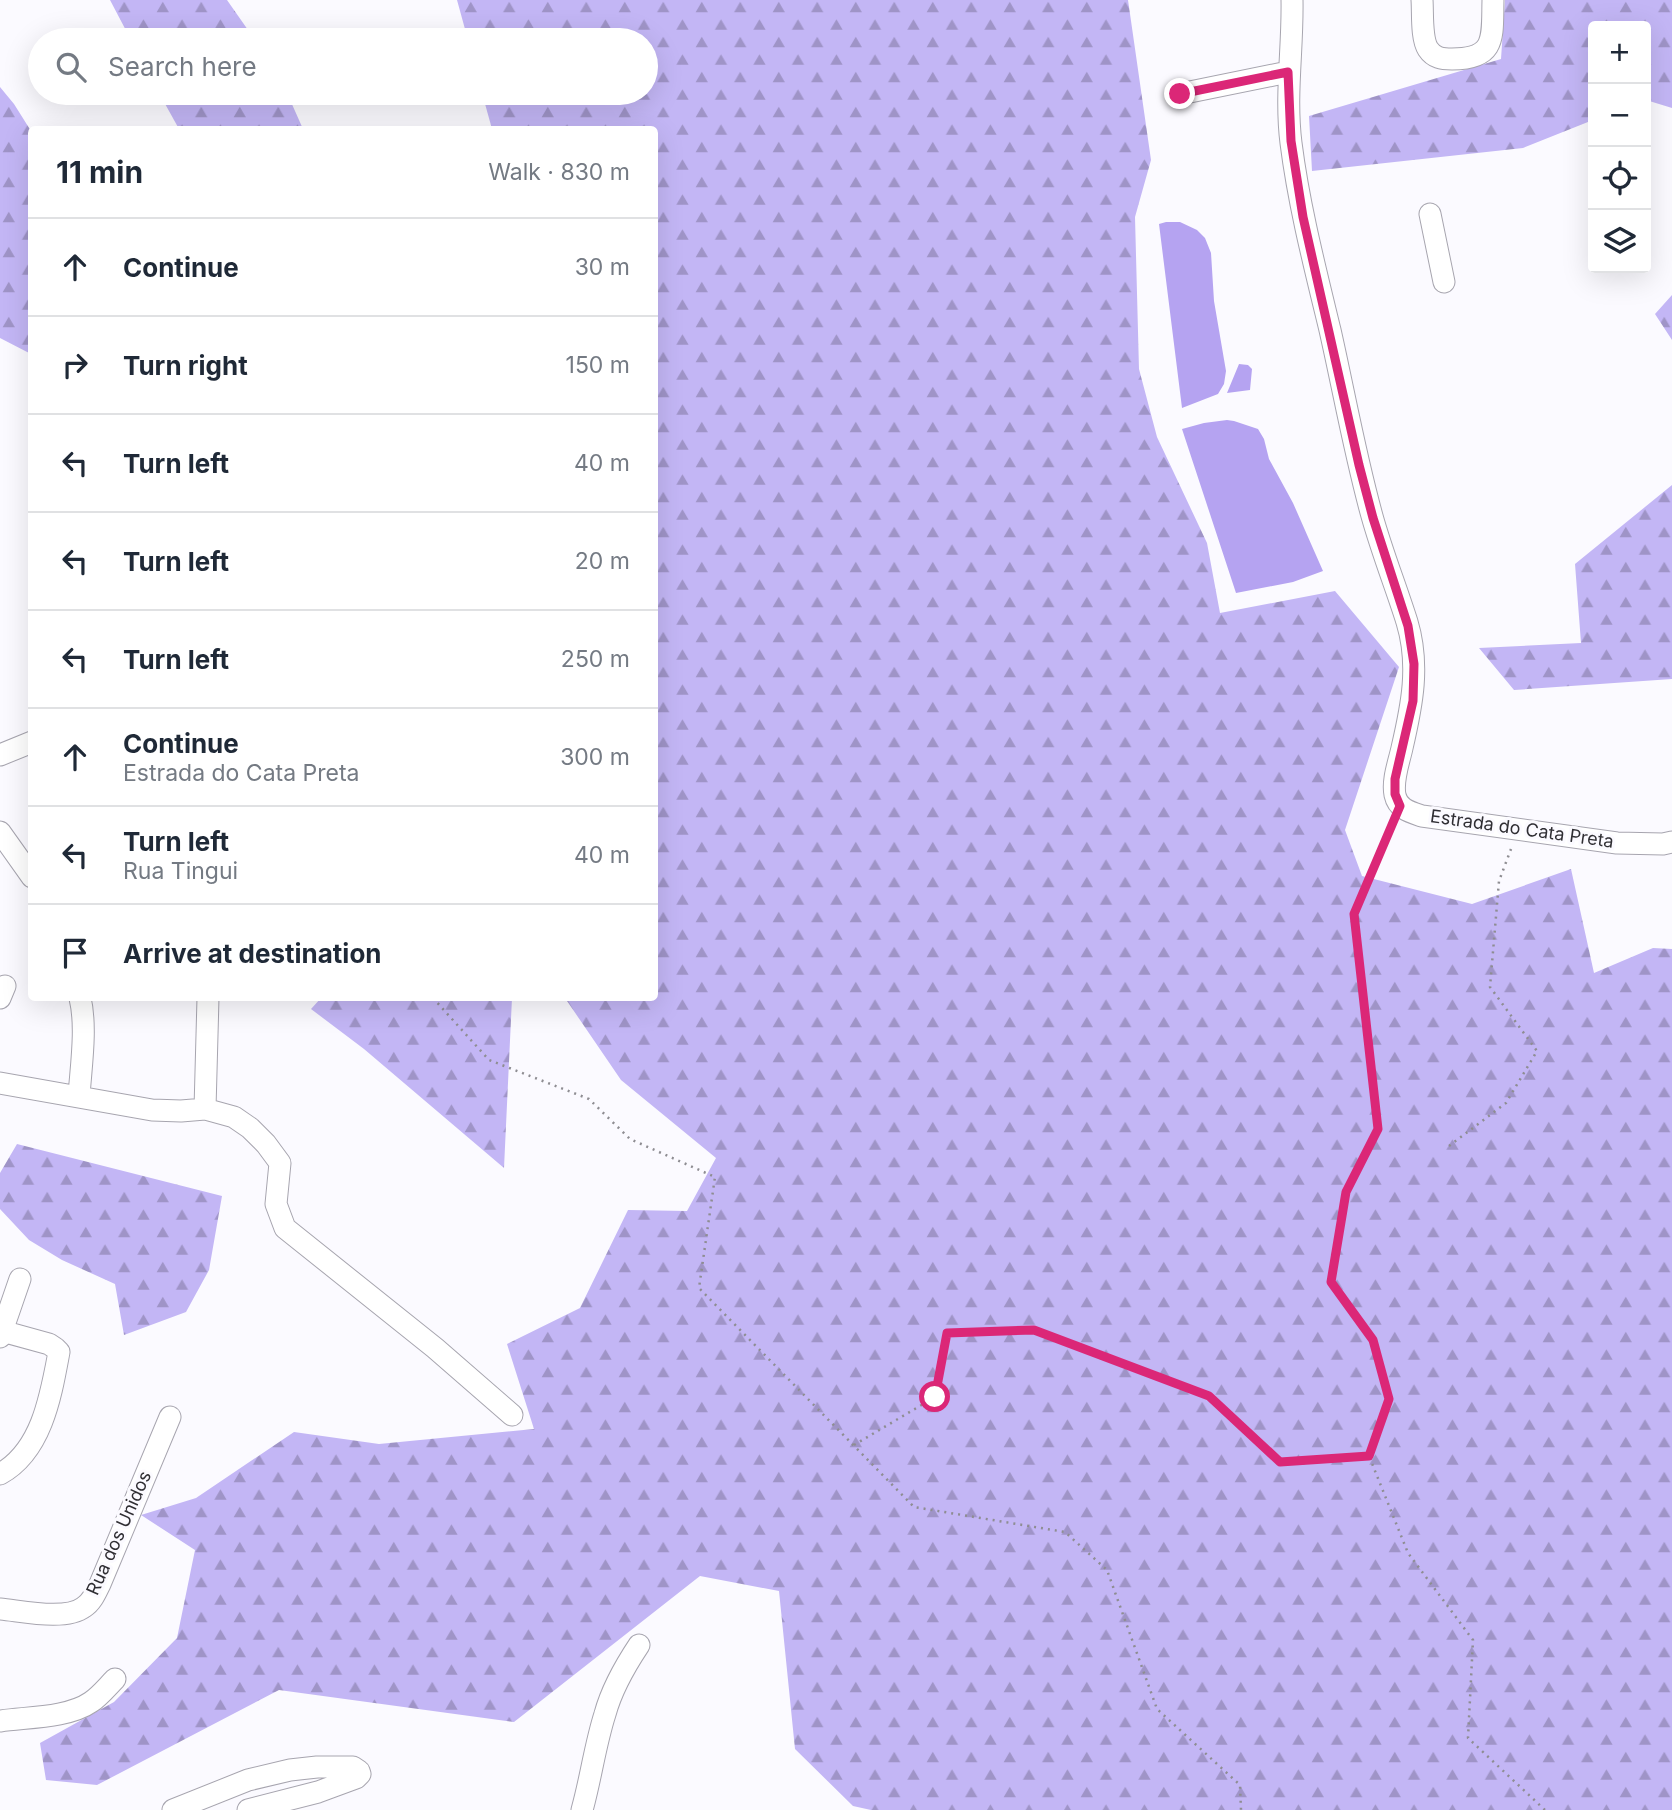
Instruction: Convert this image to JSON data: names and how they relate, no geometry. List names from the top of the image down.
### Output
{
  "streets": {
    "street": ["Estrada do Cata Preta", "Rua dos Unidos"]
  },
  "page": {
    "map_buttons": ["+", "−"],
    "search": "Search here",
    "heading": ["11 min", "Walk · 830 m"],
    "list": [
      ["Continue", "30 m"],
      ["Turn right", "150 m"],
      ["Turn left", "40 m"],
      ["Turn left", "20 m"],
      ["Turn left", "250 m"],
      ["Continue", "Estrada do Cata Preta", "300 m"],
      ["Turn left", "Rua Tingui", "40 m"],
      "Arrive at destination"
    ]
  }
}
